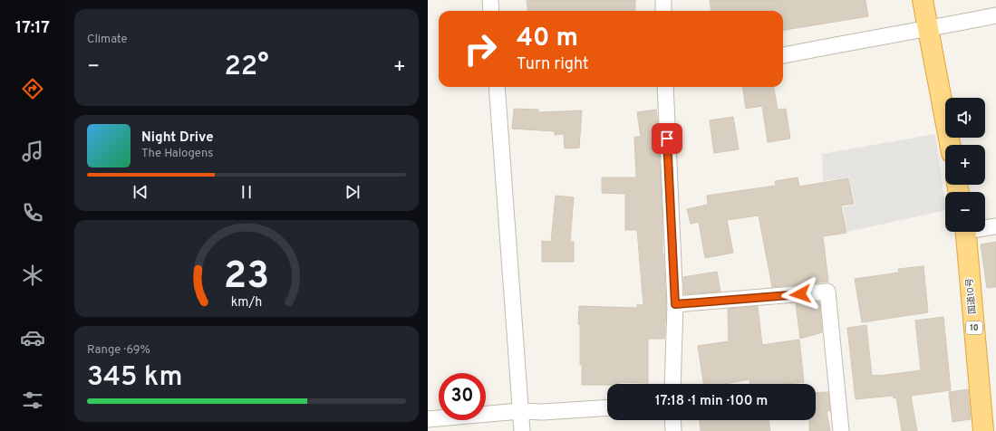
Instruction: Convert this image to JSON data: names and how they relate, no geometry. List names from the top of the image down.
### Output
{
  "streets": {
    "highway": ["国道10号", "10"]
  },
  "page": {
    "tabs": "17:17",
    "tile": [
      "Climate",
      ["Range · 69%", "345 km"]
    ],
    "turn": ["40 m", "Turn right"],
    "heat": ["−", "22°", "+"],
    "map_buttons": ["+", "−"],
    "song": ["Night Drive", "The Halogens"],
    "limit": "30",
    "trip": "17:18 · 1 min · 100 m",
    "gauge": ["23", "km/h"]
  }
}
